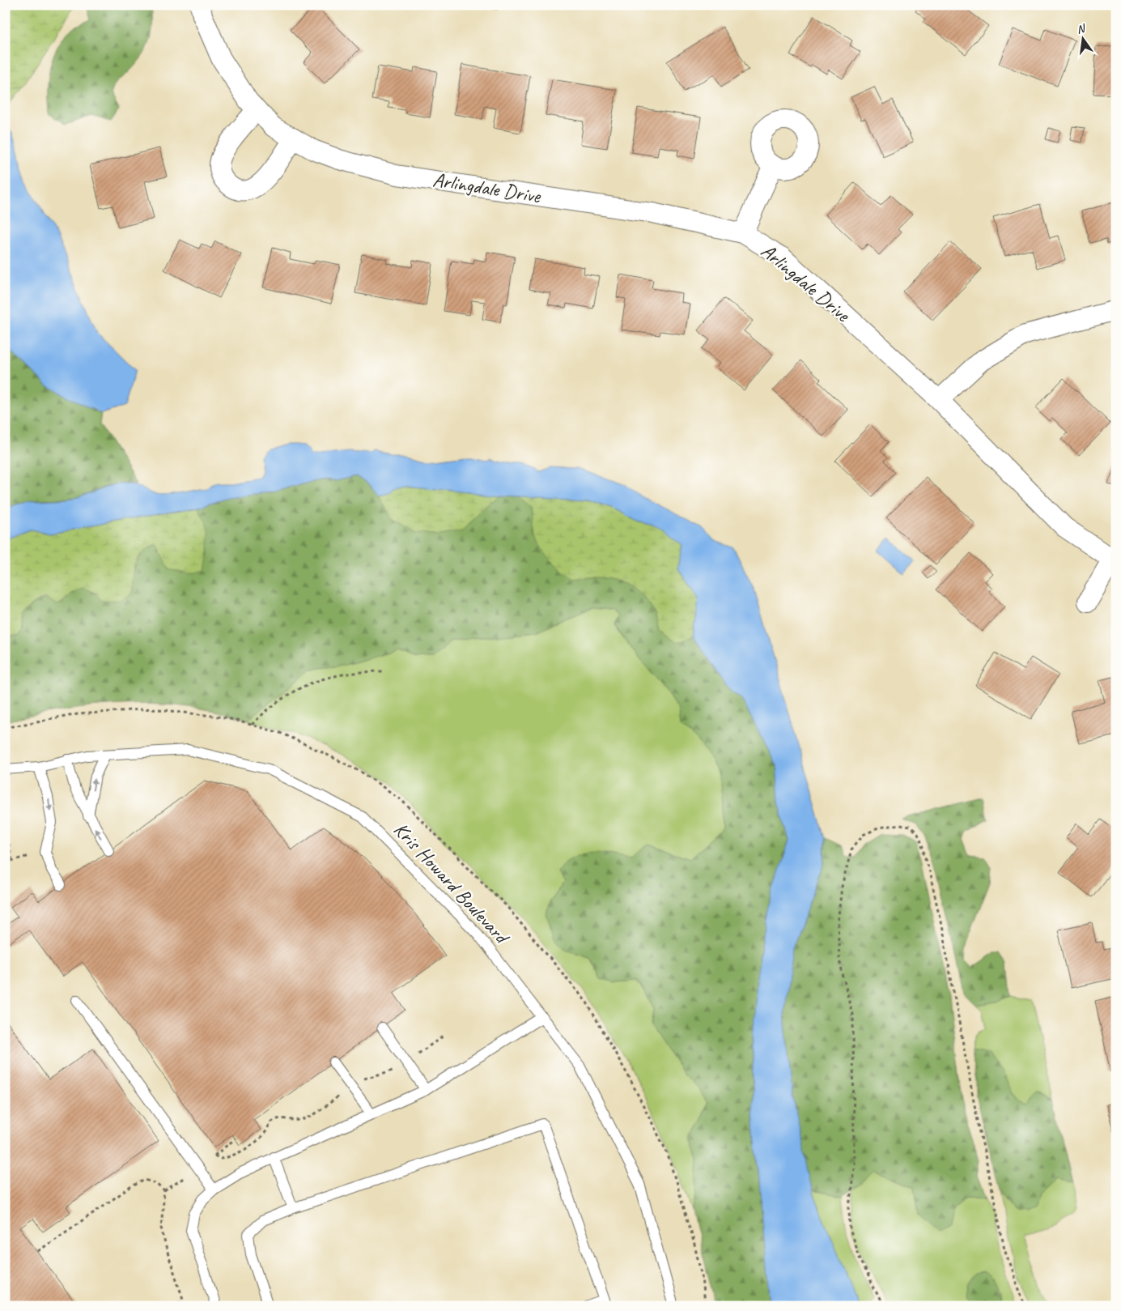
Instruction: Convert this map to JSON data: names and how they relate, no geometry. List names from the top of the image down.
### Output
{
  "streets": {
    "street": ["Arlingdale Drive"],
    "lane": ["Kris Howard Boulevard"]
  },
  "north": "top"
}
